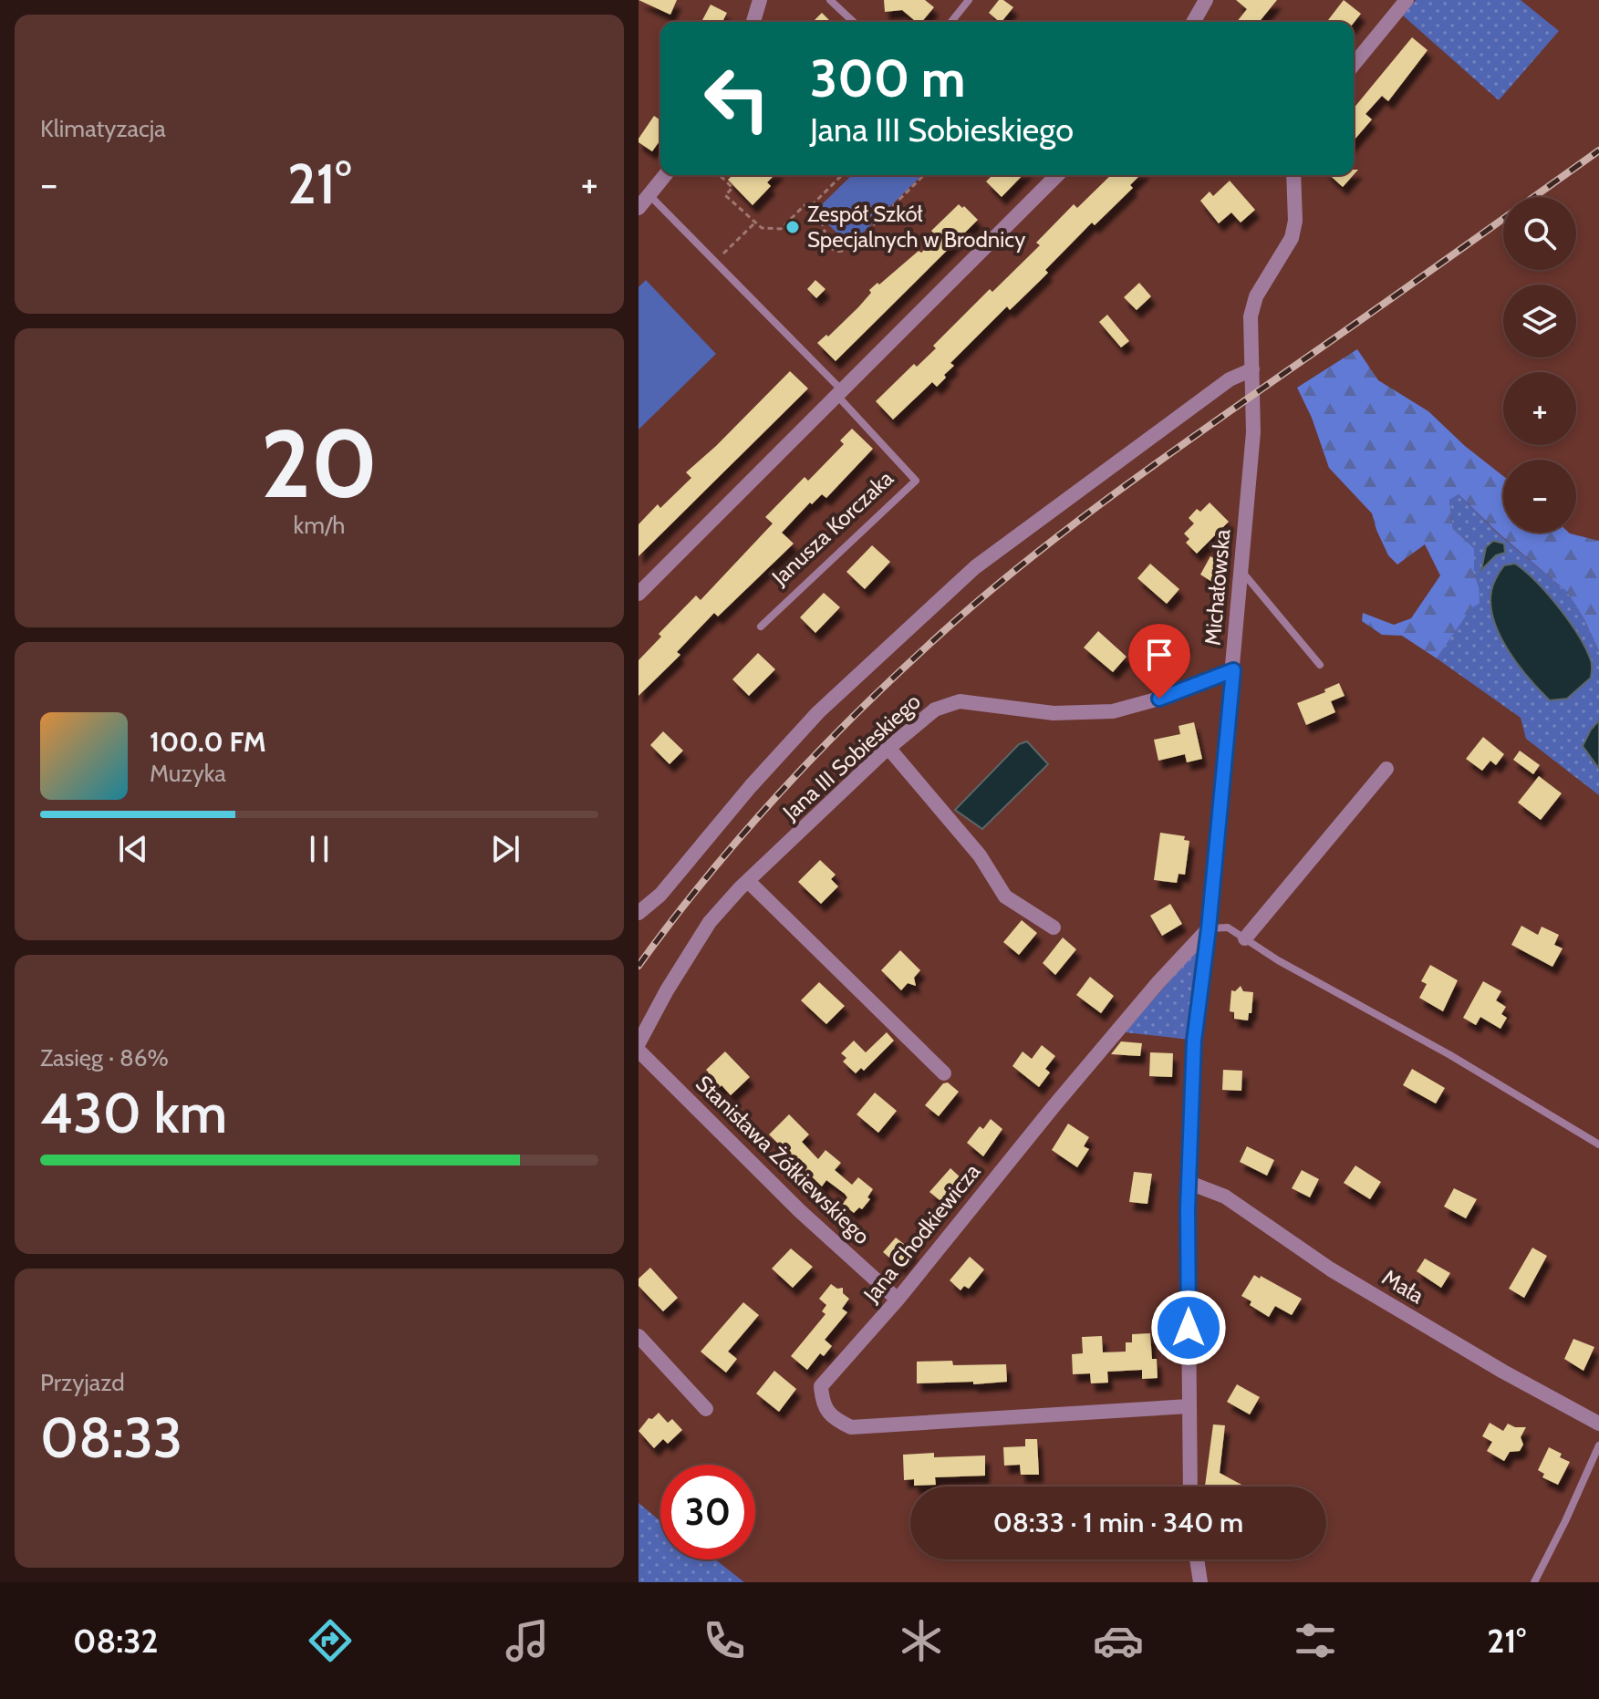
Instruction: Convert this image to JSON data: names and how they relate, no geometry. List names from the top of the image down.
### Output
{
  "streets": {
    "street": [
      "Michałowska",
      "Jana III Sobieskiego",
      "Stanisława Żółkiewskiego",
      "Jana Chodkiewicza",
      "Mała"
    ],
    "lane": ["Janusza Korczaka"]
  },
  "crossings": [
    ["Michałowska", "Jana III Sobieskiego"],
    ["Michałowska", "Jana Chodkiewicza"],
    ["Michałowska", "Mała"],
    ["Stanisława Żółkiewskiego", "Jana Chodkiewicza"]
  ],
  "places": ["Zespół Szkół Specjalnych w Brodnicy"],
  "page": {
    "tile": [
      "Klimatyzacja",
      ["20", "km/h"],
      ["Zasięg · 86%", "430 km"],
      ["Przyjazd", "08:33"]
    ],
    "turn": ["300 m", "Jana III Sobieskiego"],
    "heat": ["−", "21°", "+"],
    "map_buttons": ["+", "−"],
    "song": ["100.0 FM", "Muzyka"],
    "limit": "30",
    "trip": "08:33 · 1 min · 340 m",
    "tabs": ["08:32", "21°"]
  }
}
